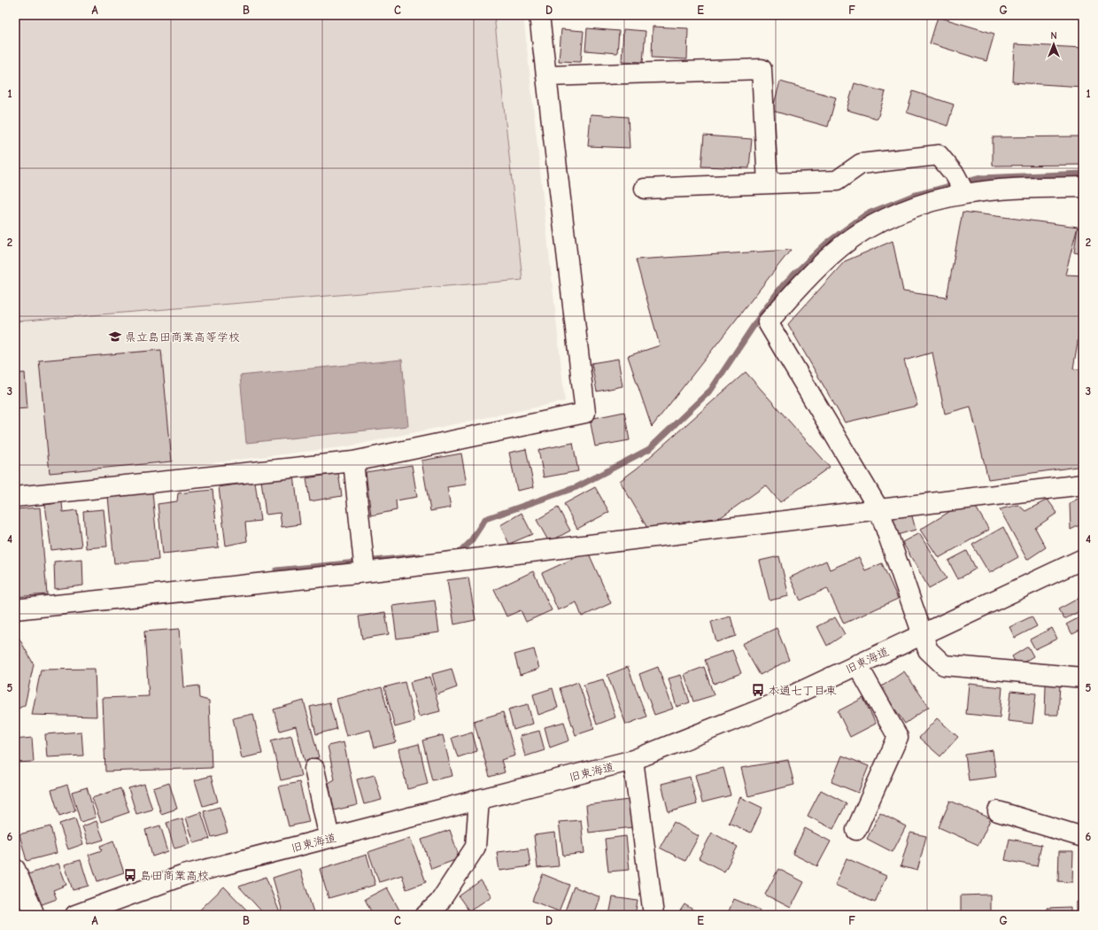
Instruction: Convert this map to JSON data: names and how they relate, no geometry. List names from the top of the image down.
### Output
{
  "streets": {
    "street": ["旧東海道"]
  },
  "places": {
    "school or university": ["県立島田商業高等学校"],
    "bus stop": ["本通七丁目東", "島田商業高校"]
  },
  "north": "top",
  "grid": {
    "columns": [
      "A",
      "B",
      "C",
      "D",
      "E",
      "F",
      "G"
    ],
    "rows": [
      "1",
      "2",
      "3",
      "4",
      "5",
      "6"
    ]
  }
}
